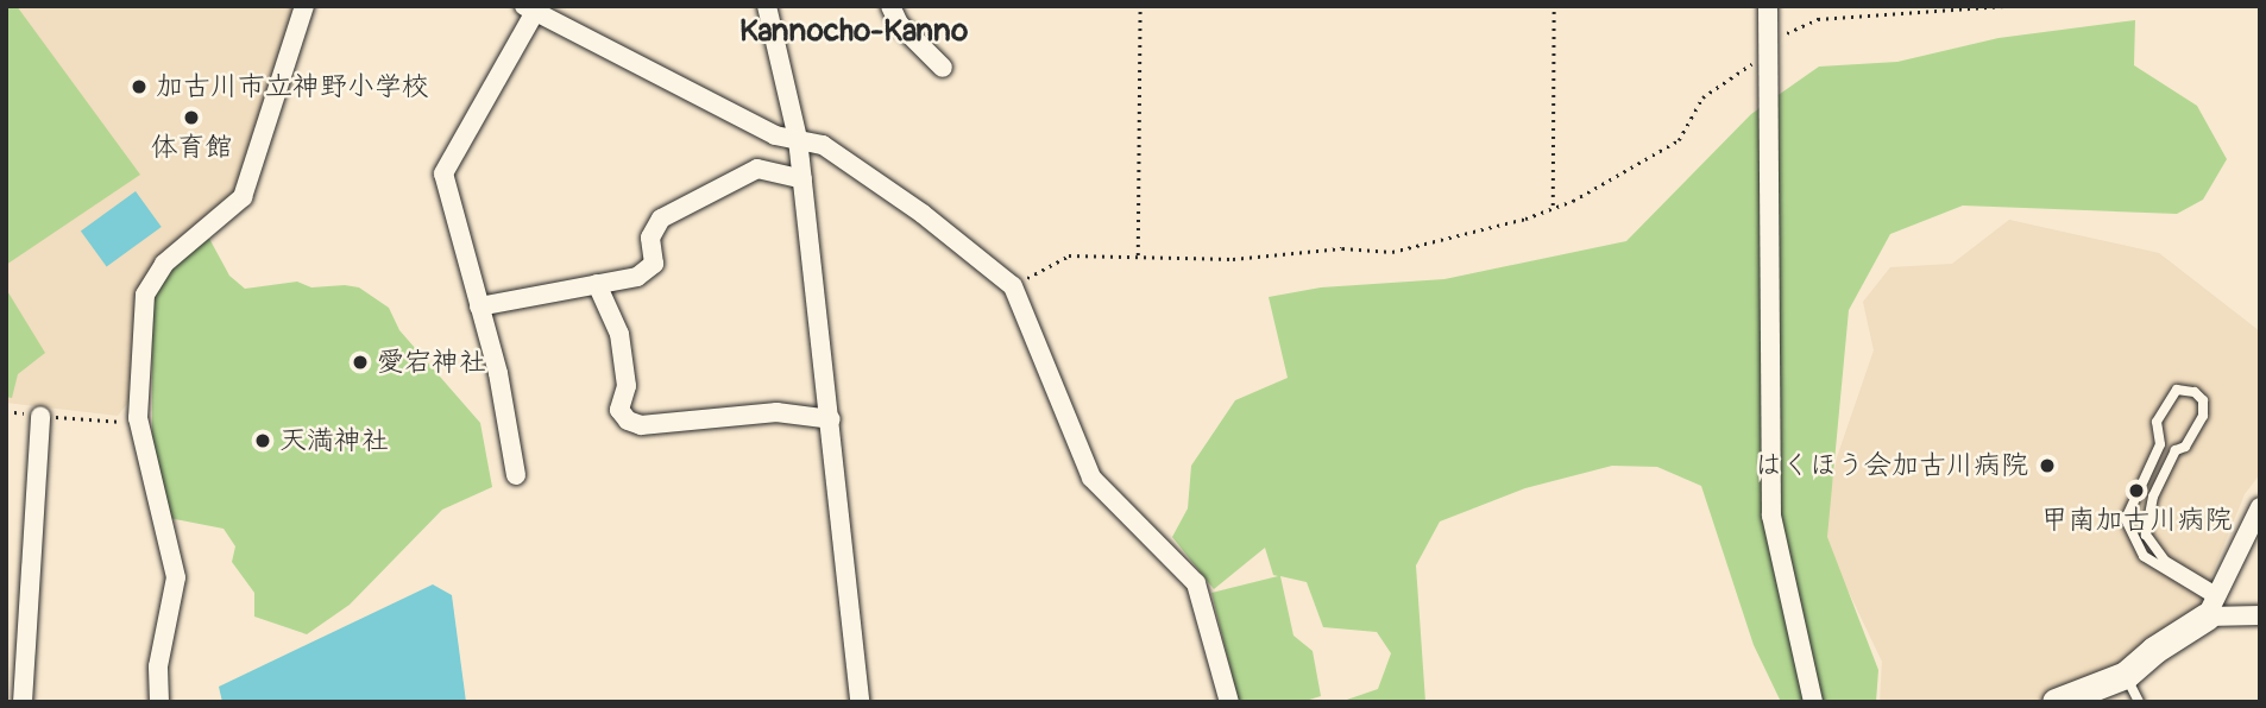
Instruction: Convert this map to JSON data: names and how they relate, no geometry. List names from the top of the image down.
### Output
{
  "districts": ["Kannocho-Kanno"],
  "places": [
    "加古川市立神野小学校",
    "体育館",
    "愛宕神社",
    "天満神社",
    "はくほう会加古川病院",
    "甲南加古川病院"
  ]
}
